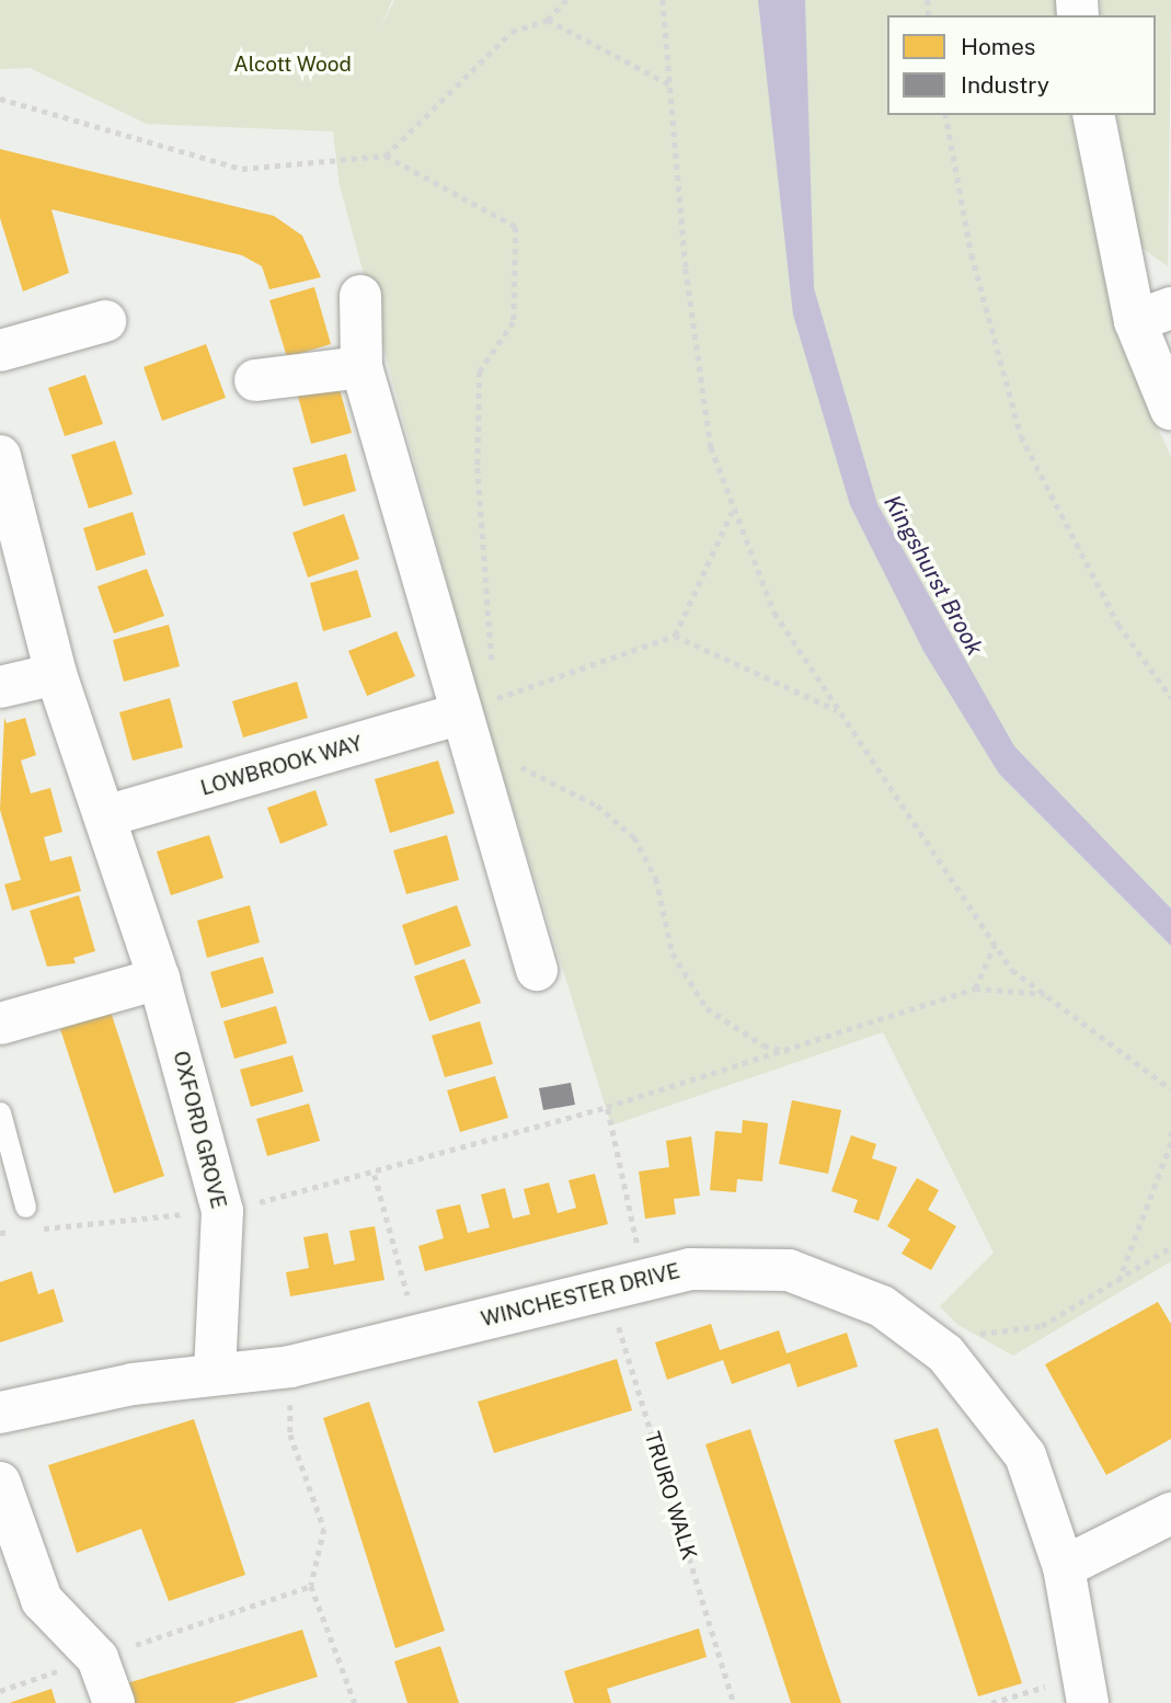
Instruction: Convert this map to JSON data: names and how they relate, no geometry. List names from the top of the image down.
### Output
{
  "streets": {
    "street": ["LOWBROOK WAY", "OXFORD GROVE", "WINCHESTER DRIVE"],
    "path": ["TRURO WALK"]
  },
  "crossings": [
    ["LOWBROOK WAY", "OXFORD GROVE"],
    ["OXFORD GROVE", "WINCHESTER DRIVE"],
    ["WINCHESTER DRIVE", "TRURO WALK"]
  ],
  "water": ["Kingshurst Brook"],
  "parks": ["Alcott Wood"],
  "legend": ["Homes", "Industry"]
}
